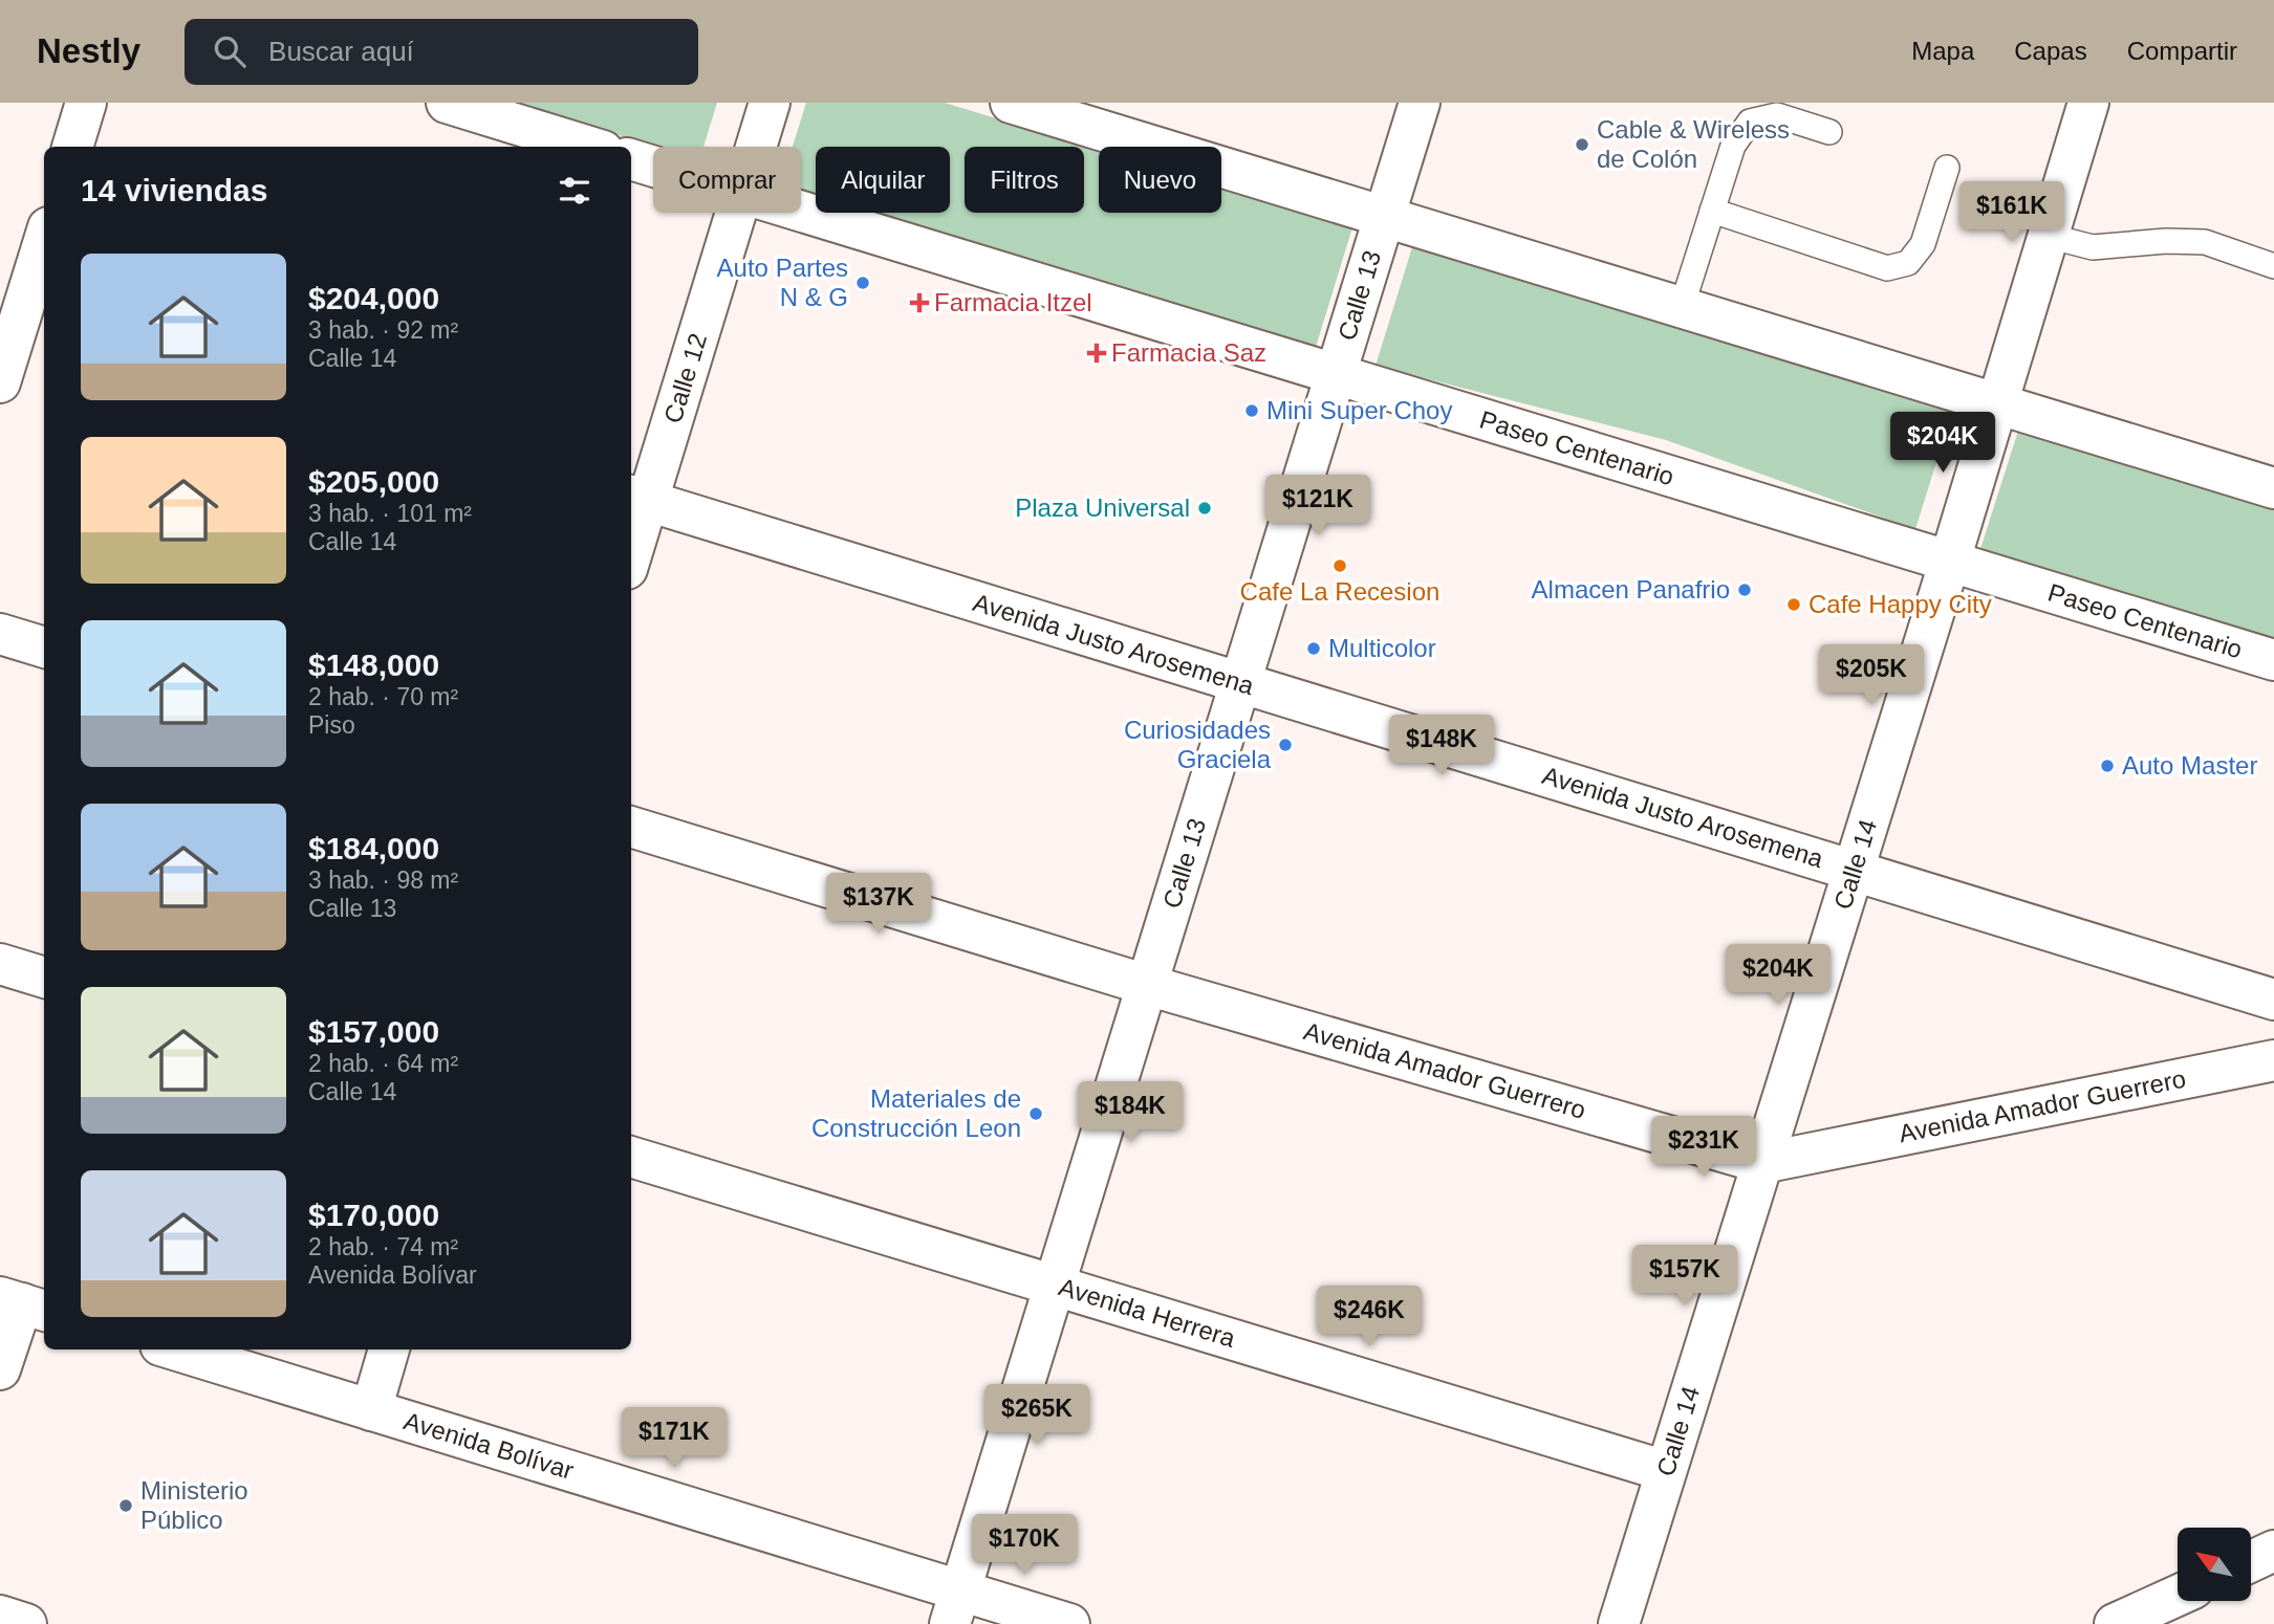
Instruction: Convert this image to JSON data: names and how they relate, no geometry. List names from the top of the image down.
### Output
{
  "streets": {
    "street": [
      "Calle 13",
      "Calle 12",
      "Paseo Centenario",
      "Avenida Justo Arosemena",
      "Calle 14",
      "Avenida Amador Guerrero",
      "Avenida Herrera",
      "Avenida Bolívar"
    ]
  },
  "crossings": [
    ["Calle 13", "Paseo Centenario"],
    ["Calle 13", "Avenida Justo Arosemena"],
    ["Calle 13", "Avenida Amador Guerrero"],
    ["Calle 13", "Avenida Herrera"],
    ["Calle 13", "Avenida Bolívar"],
    ["Calle 12", "Avenida Justo Arosemena"],
    ["Paseo Centenario", "Calle 14"],
    ["Avenida Justo Arosemena", "Calle 14"],
    ["Calle 14", "Avenida Amador Guerrero"],
    ["Calle 14", "Avenida Herrera"]
  ],
  "places": {
    "other": [
      "Cable & Wireless de Colón",
      "Auto Partes N & G",
      "Mini Super Choy",
      "Plaza Universal",
      "Cafe La Recesion",
      "Almacen Panafrio",
      "Cafe Happy City",
      "Multicolor",
      "Curiosidades Graciela",
      "Auto Master",
      "Materiales de Construcción Leon",
      "Ministerio Público"
    ],
    "health": ["Farmacia Itzel", "Farmacia Saz"]
  },
  "north": "top left",
  "page": {
    "header": "Nestly",
    "search": "Buscar aquí",
    "nav": ["Mapa", "Capas", "Compartir"],
    "chip": [
      "Comprar",
      "Alquilar",
      "Filtros",
      "Nuevo"
    ],
    "heading": "14 viviendas",
    "price": [
      "$161K",
      "$204K",
      "$121K",
      "$205K",
      "$148K",
      "$137K",
      "$204K",
      "$184K",
      "$231K",
      "$157K",
      "$246K",
      "$265K",
      "$171K",
      "$170K"
    ],
    "list": [
      {
        "name": "$204,000",
        "note": "3 hab. · 92 m² · Calle 14"
      },
      {
        "name": "$205,000",
        "note": "3 hab. · 101 m² · Calle 14"
      },
      {
        "name": "$148,000",
        "note": "2 hab. · 70 m² · Piso"
      },
      {
        "name": "$184,000",
        "note": "3 hab. · 98 m² · Calle 13"
      },
      {
        "name": "$157,000",
        "note": "2 hab. · 64 m² · Calle 14"
      },
      {
        "name": "$170,000",
        "note": "2 hab. · 74 m² · Avenida Bolívar"
      }
    ]
  }
}
